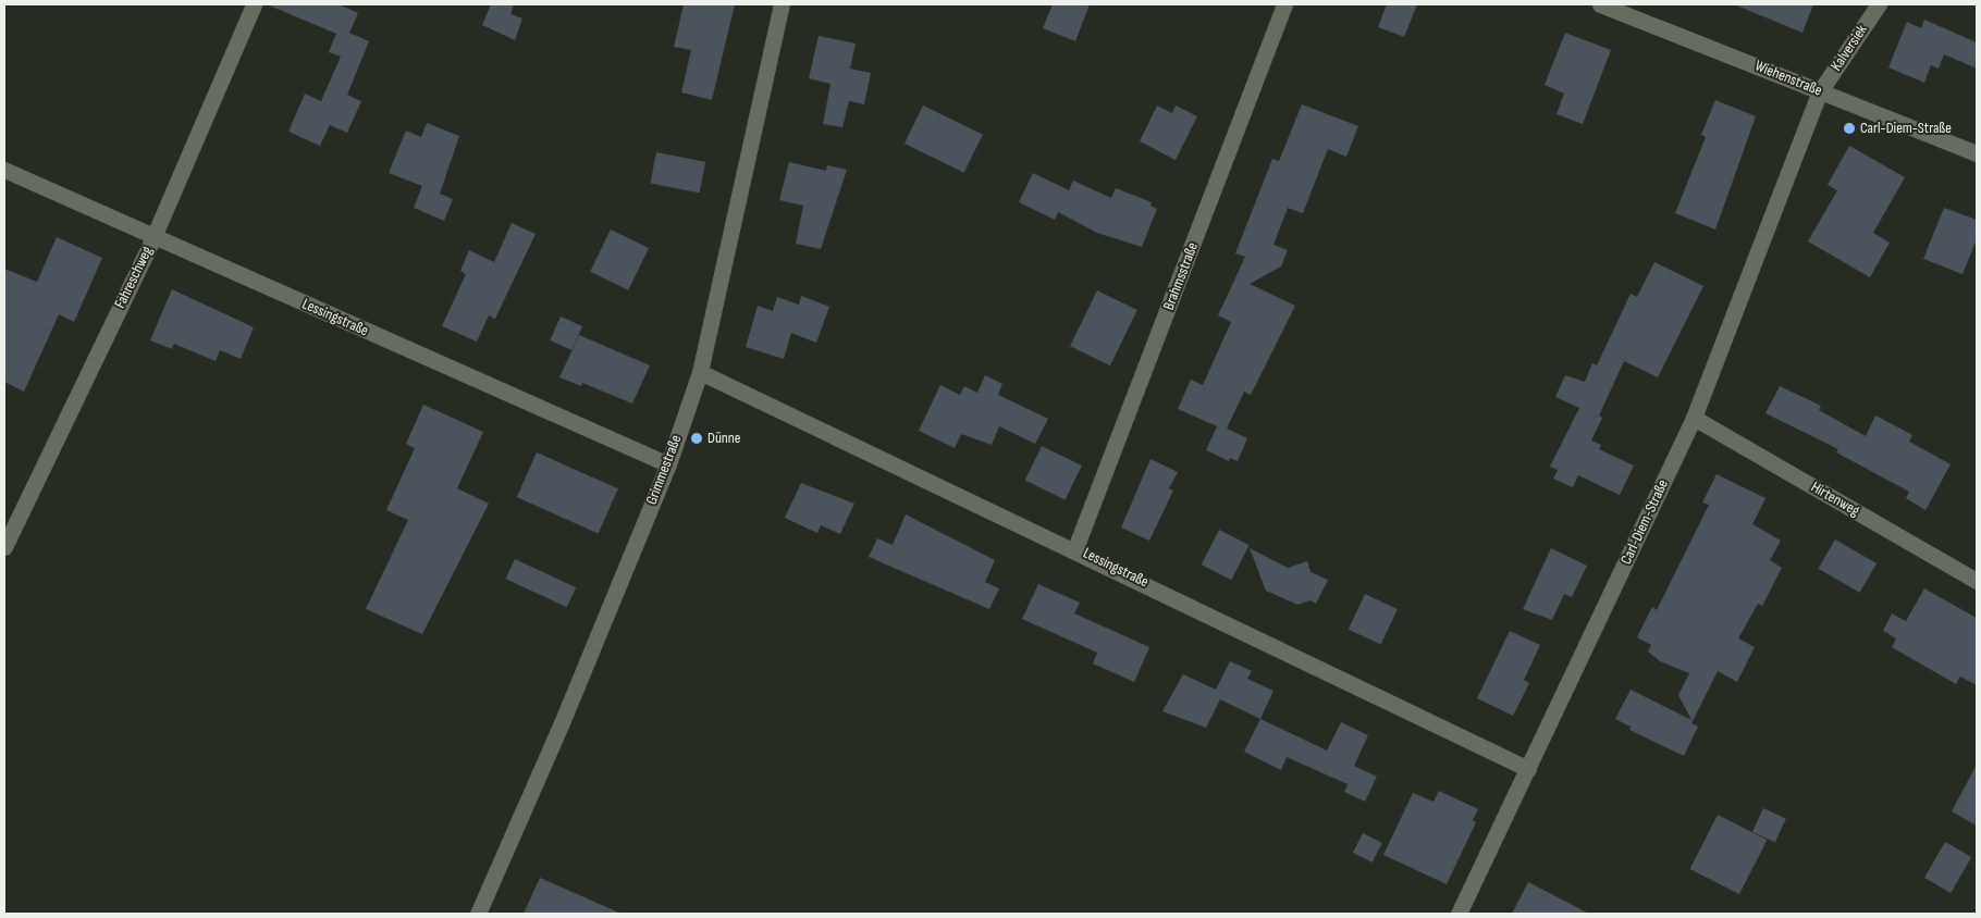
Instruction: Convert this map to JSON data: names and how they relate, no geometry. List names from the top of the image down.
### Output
{
  "streets": {
    "street": [
      "Kalversiek",
      "Wiehenstraße",
      "Brahmsstraße",
      "Fahreschweg",
      "Lessingstraße",
      "Grimmestraße",
      "Hirtenweg",
      "Carl-Diem-Straße"
    ]
  },
  "crossings": [
    ["Kalversiek", "Wiehenstraße"],
    ["Kalversiek", "Carl-Diem-Straße"],
    ["Wiehenstraße", "Carl-Diem-Straße"],
    ["Brahmsstraße", "Lessingstraße"],
    ["Fahreschweg", "Lessingstraße"],
    ["Lessingstraße", "Grimmestraße"],
    ["Lessingstraße", "Carl-Diem-Straße"],
    ["Hirtenweg", "Carl-Diem-Straße"]
  ],
  "places": ["Carl-Diem-Straße", "Dünne"]
}
